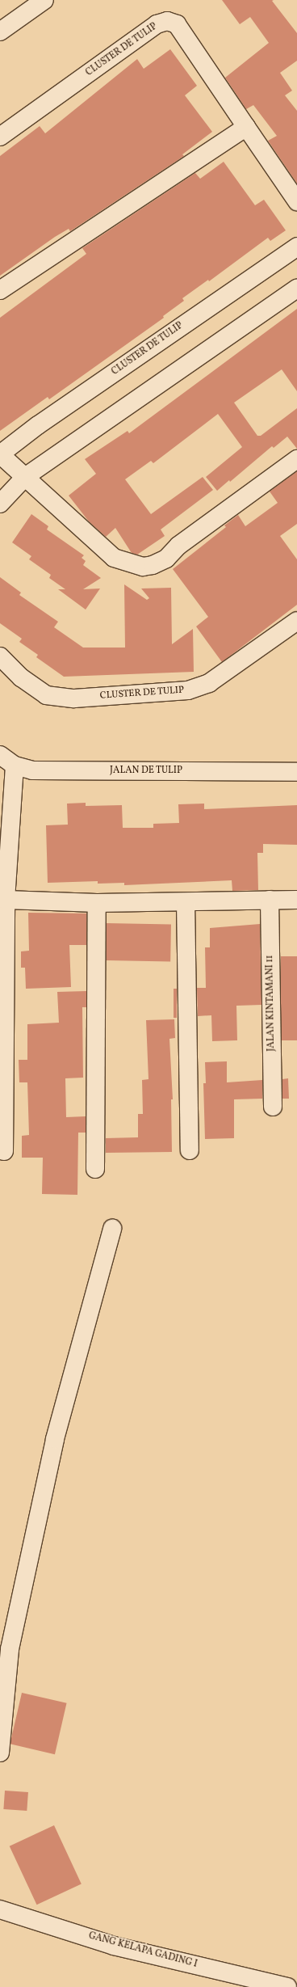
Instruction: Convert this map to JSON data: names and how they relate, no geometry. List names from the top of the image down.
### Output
{
  "streets": {
    "street": [
      "CLUSTER DE TULIP",
      "JALAN DE TULIP",
      "JALAN KINTAMANI 11",
      "GANG KELAPA GADING I"
    ]
  }
}
